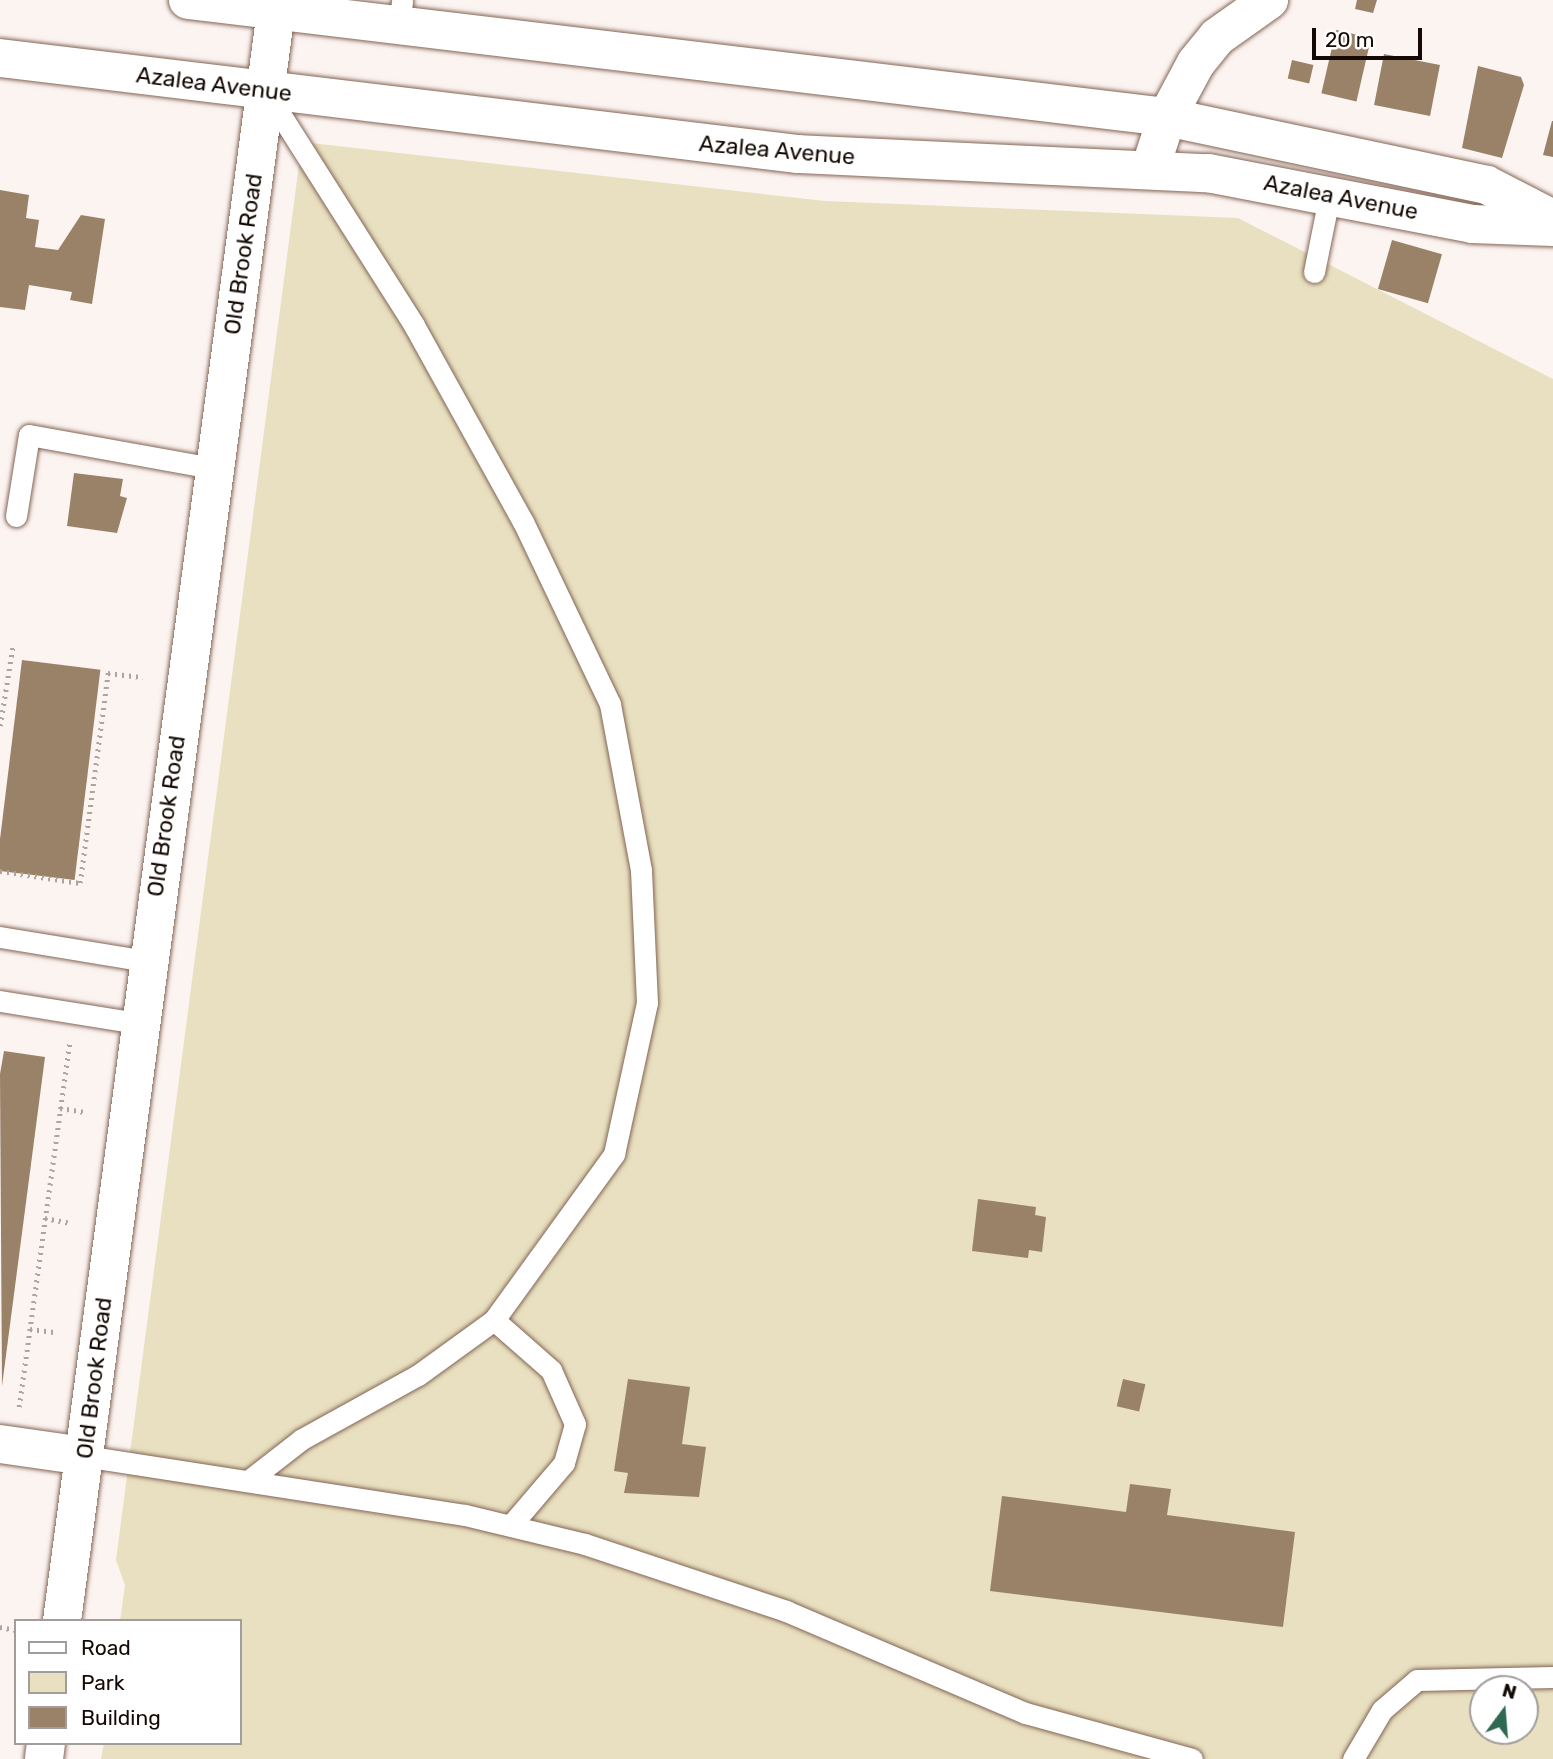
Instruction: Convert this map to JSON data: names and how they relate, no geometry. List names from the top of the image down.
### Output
{
  "streets": {
    "main road": ["Azalea Avenue", "Old Brook Road"]
  },
  "crossings": [
    ["Azalea Avenue", "Old Brook Road"]
  ],
  "legend": ["Road", "Park", "Building"],
  "scale_bar": "20 m",
  "north": "top"
}
